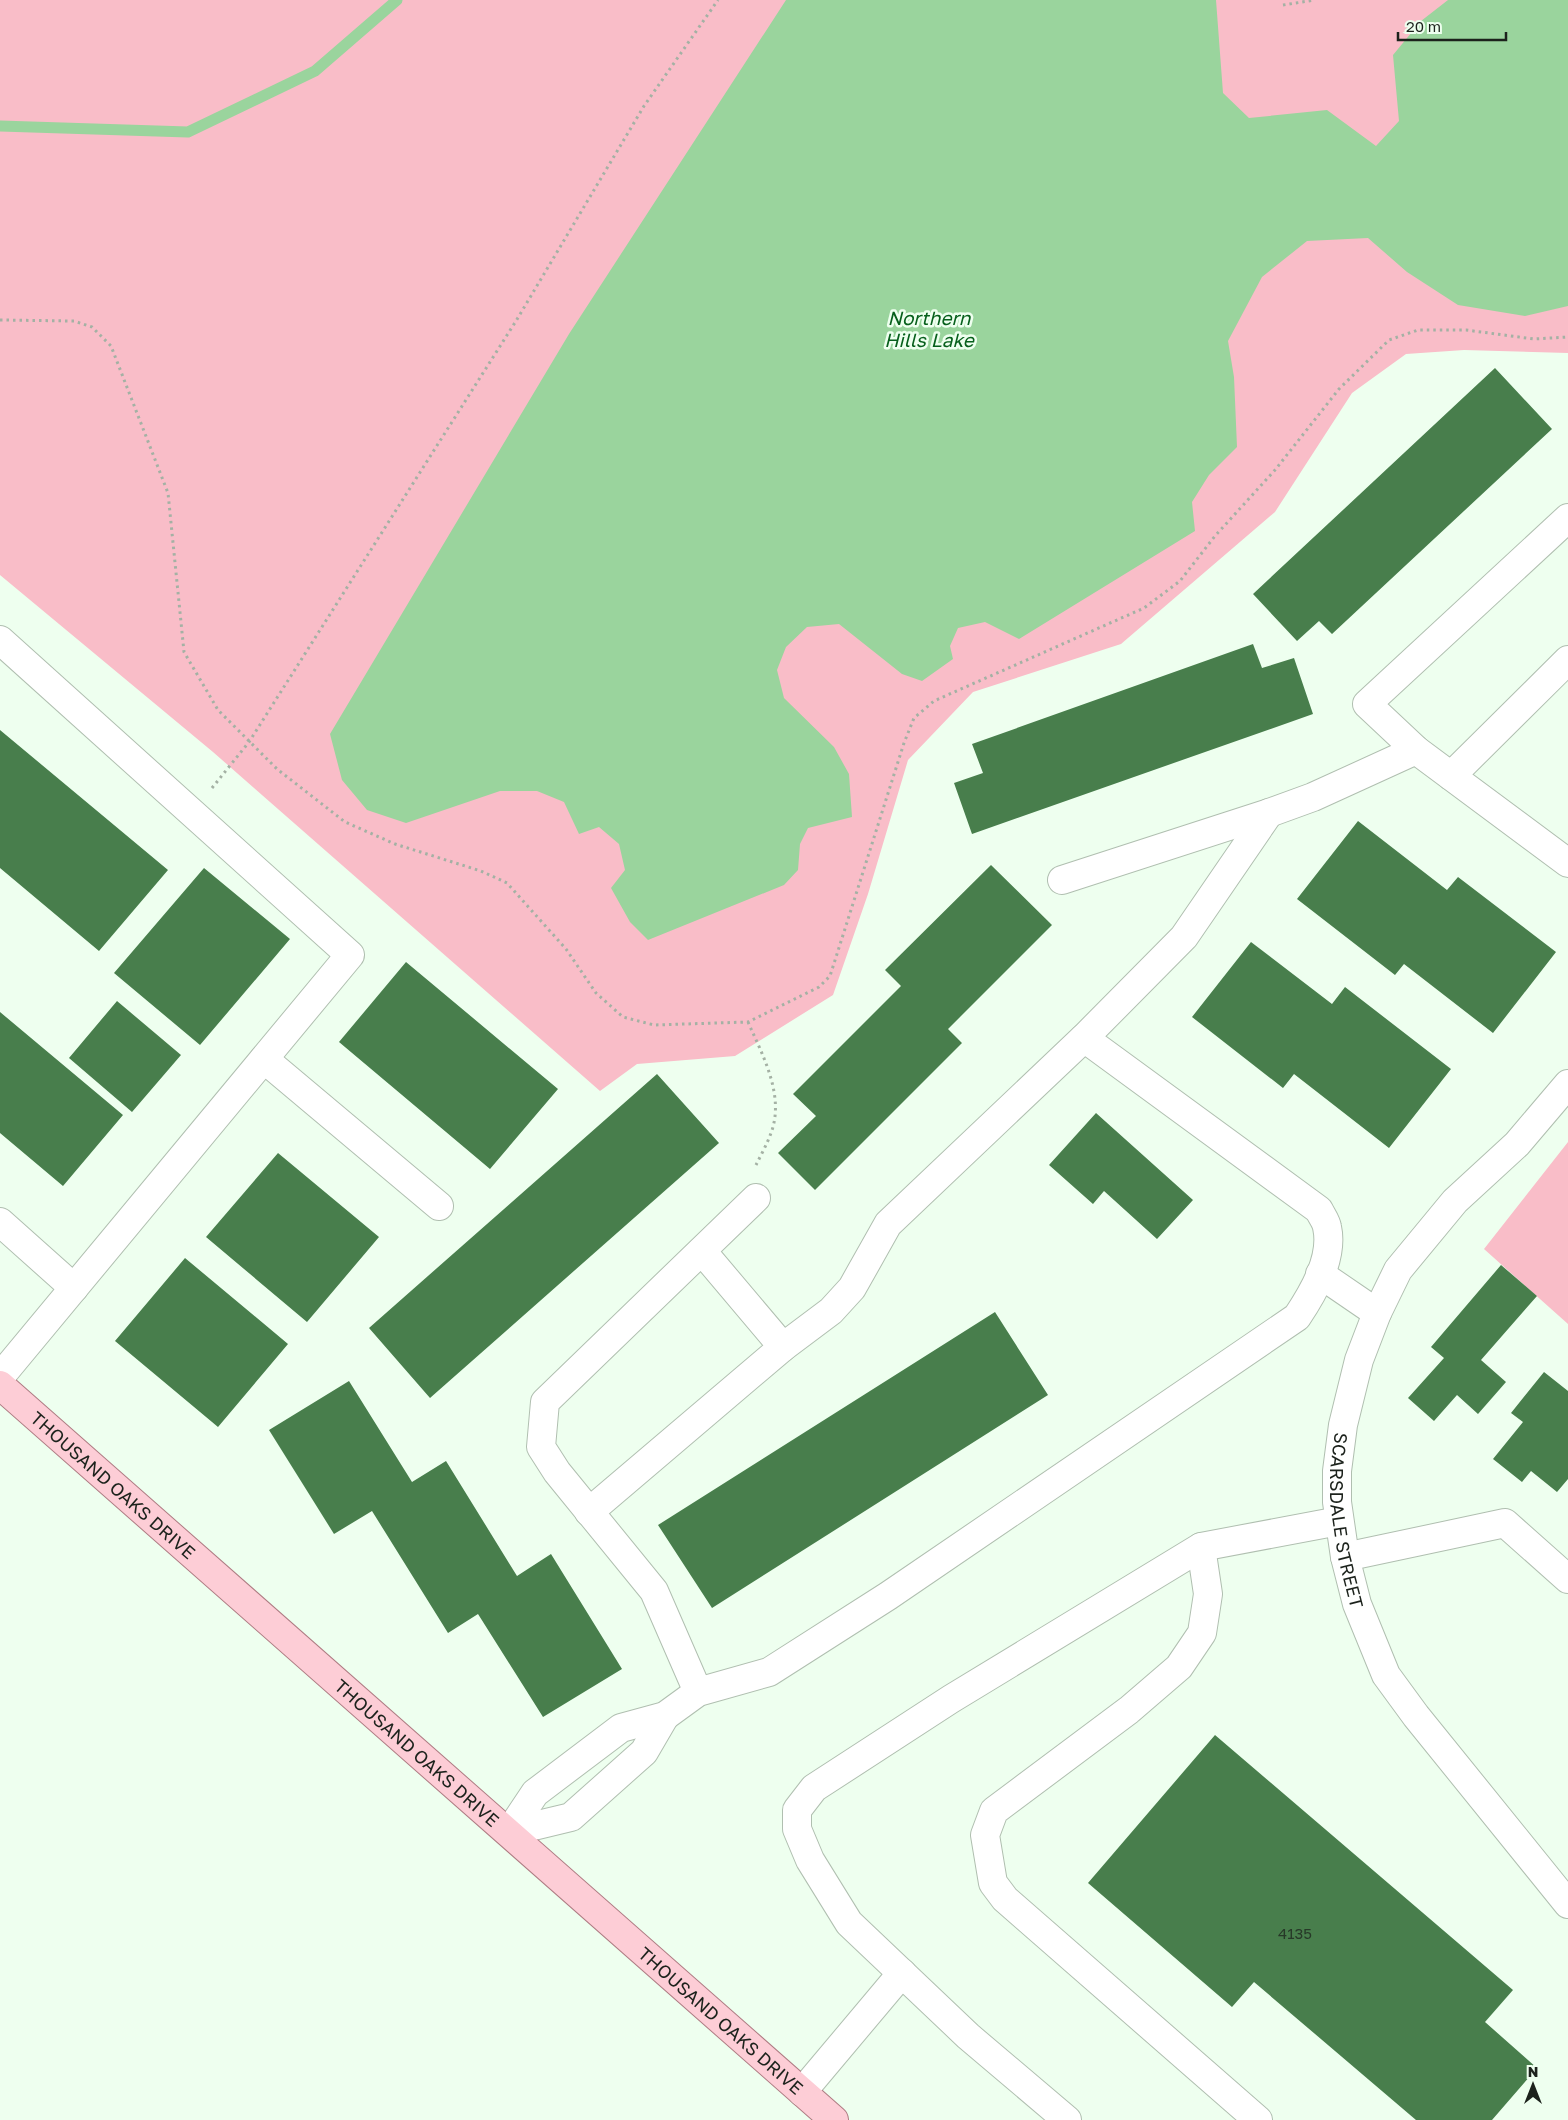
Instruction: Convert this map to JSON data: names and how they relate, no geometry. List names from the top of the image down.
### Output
{
  "streets": {
    "main road": ["THOUSAND OAKS DRIVE"],
    "street": ["SCARSDALE STREET"]
  },
  "water": ["Northern Hills Lake"],
  "house_numbers": ["4135"],
  "scale_bar": "20 m",
  "north": "top"
}
